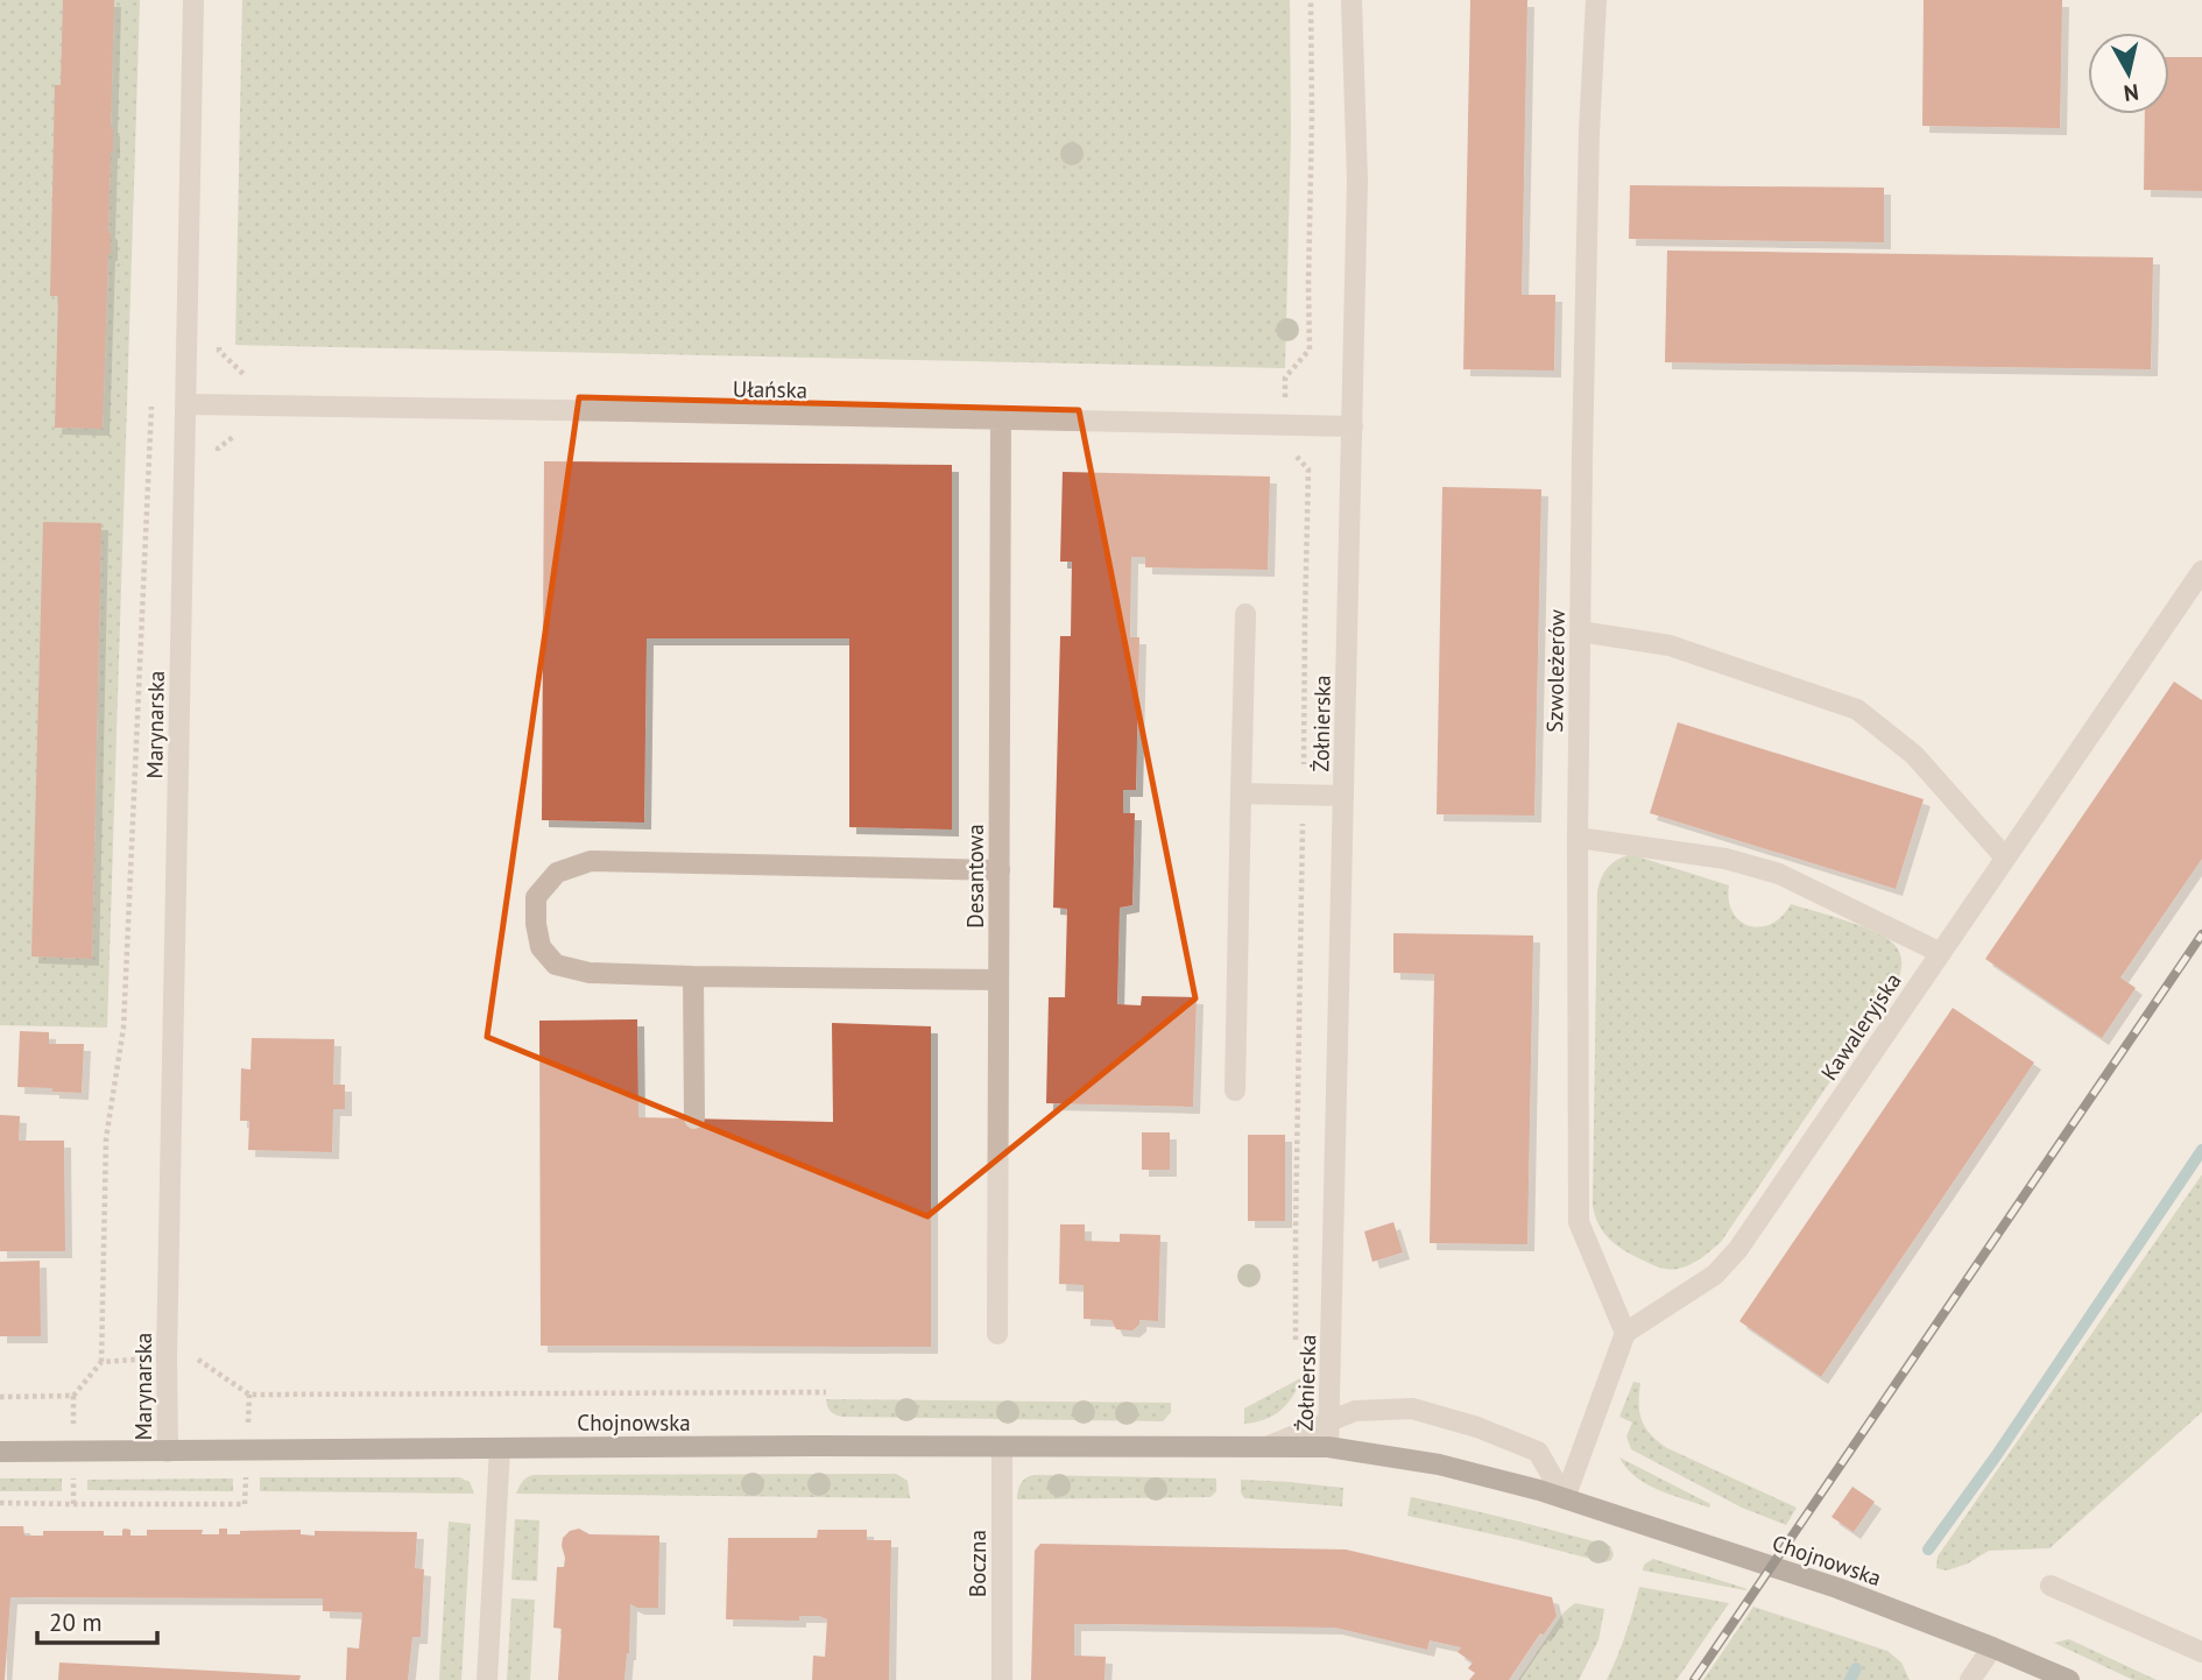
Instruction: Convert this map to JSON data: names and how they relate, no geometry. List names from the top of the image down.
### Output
{
  "streets": {
    "main road": ["Chojnowska"],
    "street": [
      "Ułańska",
      "Szwoleżerów",
      "Żołnierska",
      "Marynarska",
      "Desantowa",
      "Kawaleryjska",
      "Boczna"
    ]
  },
  "crossings": [
    ["Ułańska", "Żołnierska"],
    ["Ułańska", "Marynarska"],
    ["Ułańska", "Desantowa"],
    ["Szwoleżerów", "Kawaleryjska"],
    ["Żołnierska", "Chojnowska"],
    ["Marynarska", "Chojnowska"],
    ["Chojnowska", "Boczna"]
  ],
  "scale_bar": "20 m",
  "north": "bottom"
}
